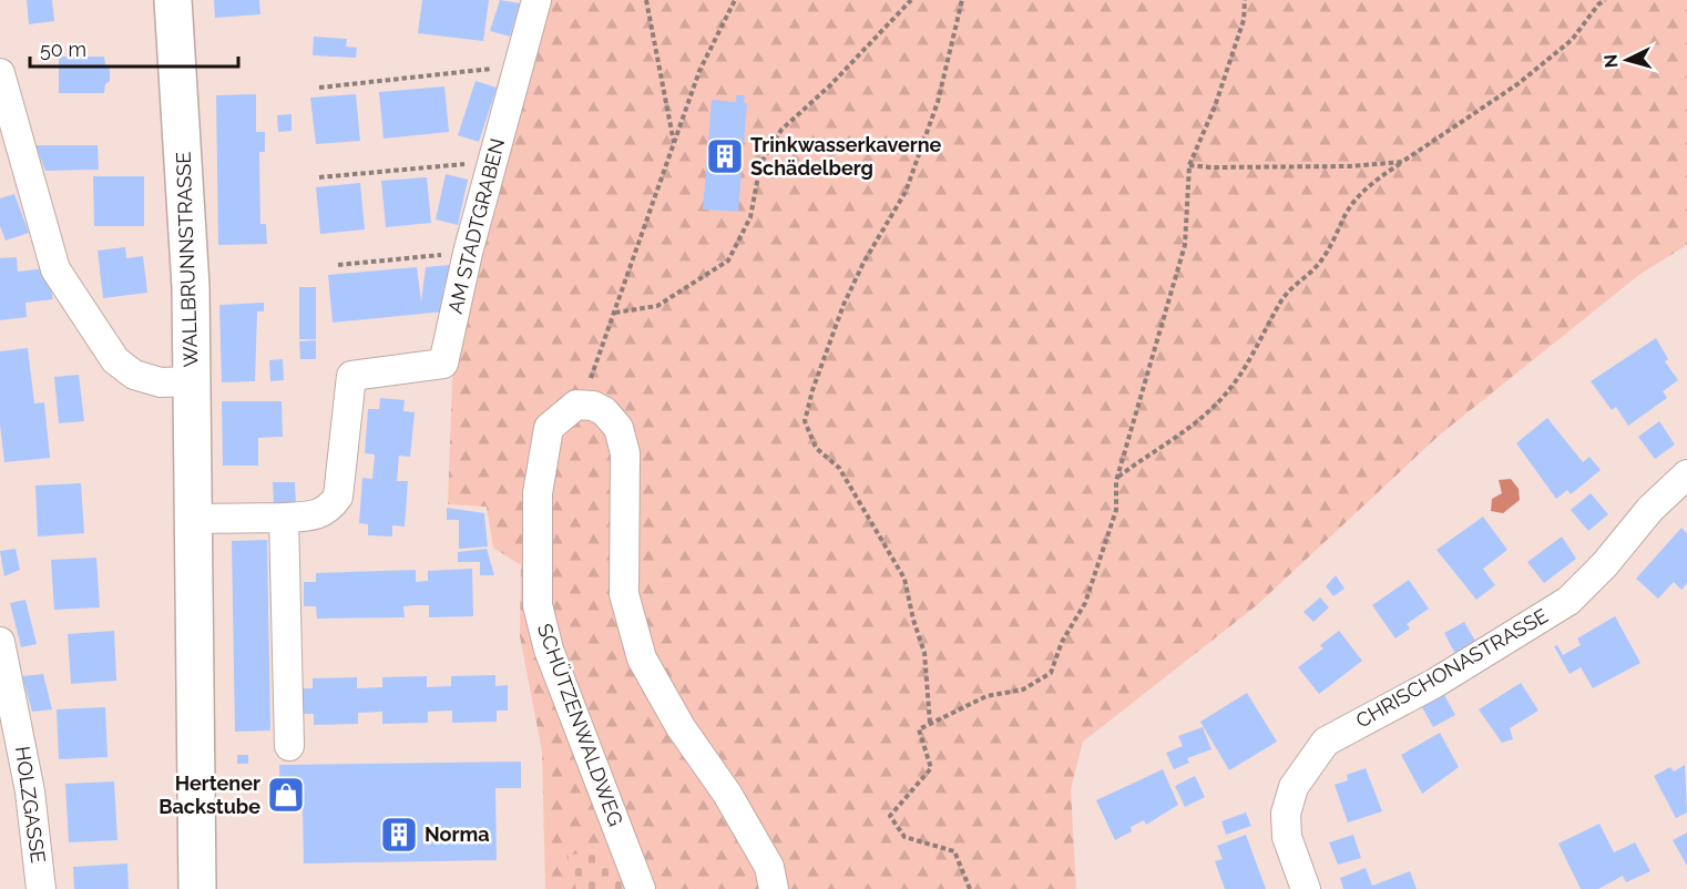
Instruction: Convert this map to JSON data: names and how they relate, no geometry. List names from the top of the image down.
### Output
{
  "streets": {
    "main road": ["WALLBRUNNSTRASSE"],
    "street": [
      "AM STADTGRABEN",
      "CHRISCHONASTRASSE",
      "SCHÜTZENWALDWEG",
      "HOLZGASSE"
    ]
  },
  "places": {
    "building": ["Trinkwasserkaverne Schädelberg", "Norma"],
    "shop": ["Hertener Backstube"]
  },
  "scale_bar": "50 m",
  "north": "left"
}
